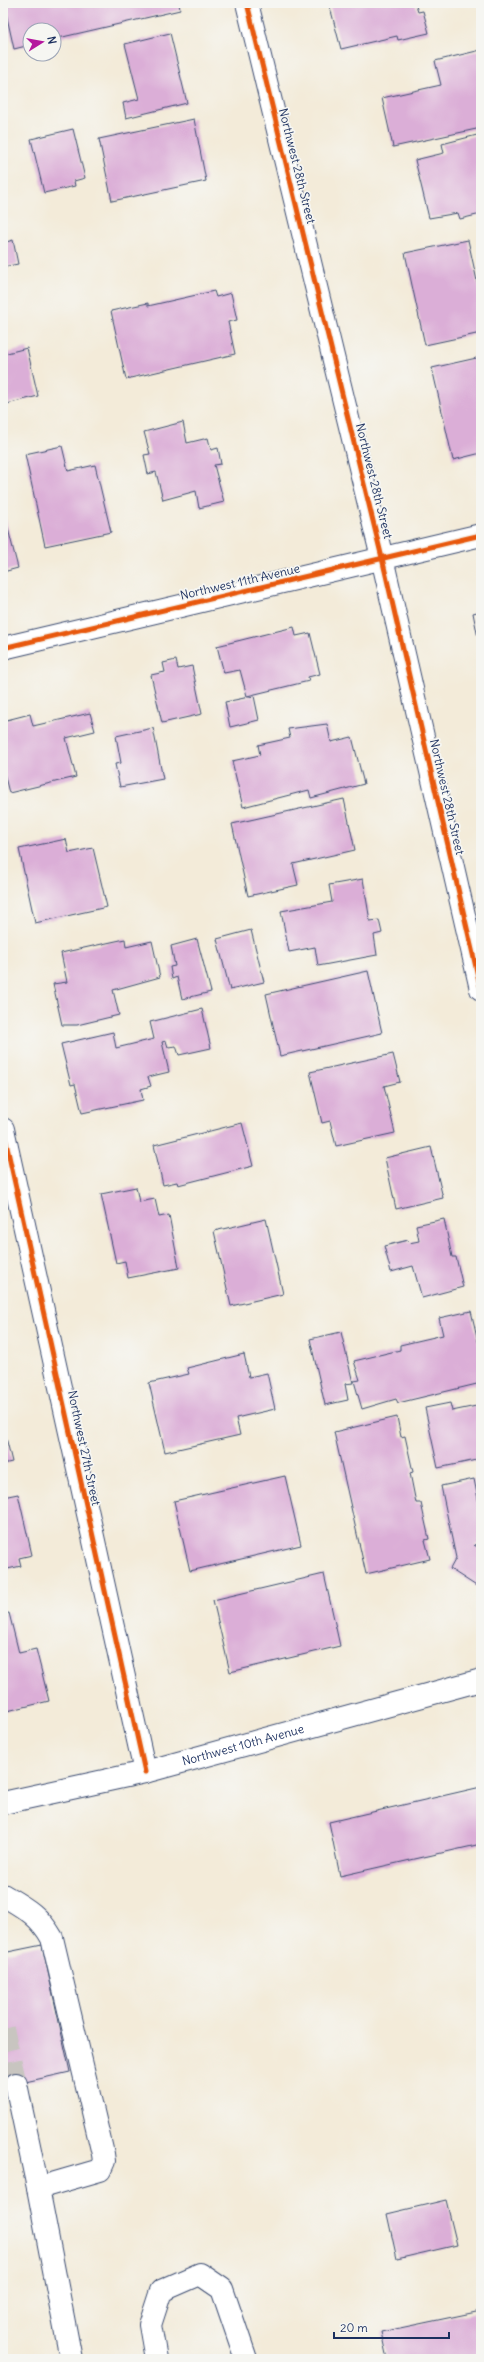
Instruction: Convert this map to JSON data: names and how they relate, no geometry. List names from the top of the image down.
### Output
{
  "streets": {
    "street": [
      "Northwest 28th Street",
      "Northwest 11th Avenue",
      "Northwest 27th Street",
      "Northwest 10th Avenue"
    ]
  },
  "crossings": [
    ["Northwest 28th Street", "Northwest 11th Avenue"],
    ["Northwest 27th Street", "Northwest 10th Avenue"]
  ],
  "scale_bar": "20 m",
  "north": "right"
}
